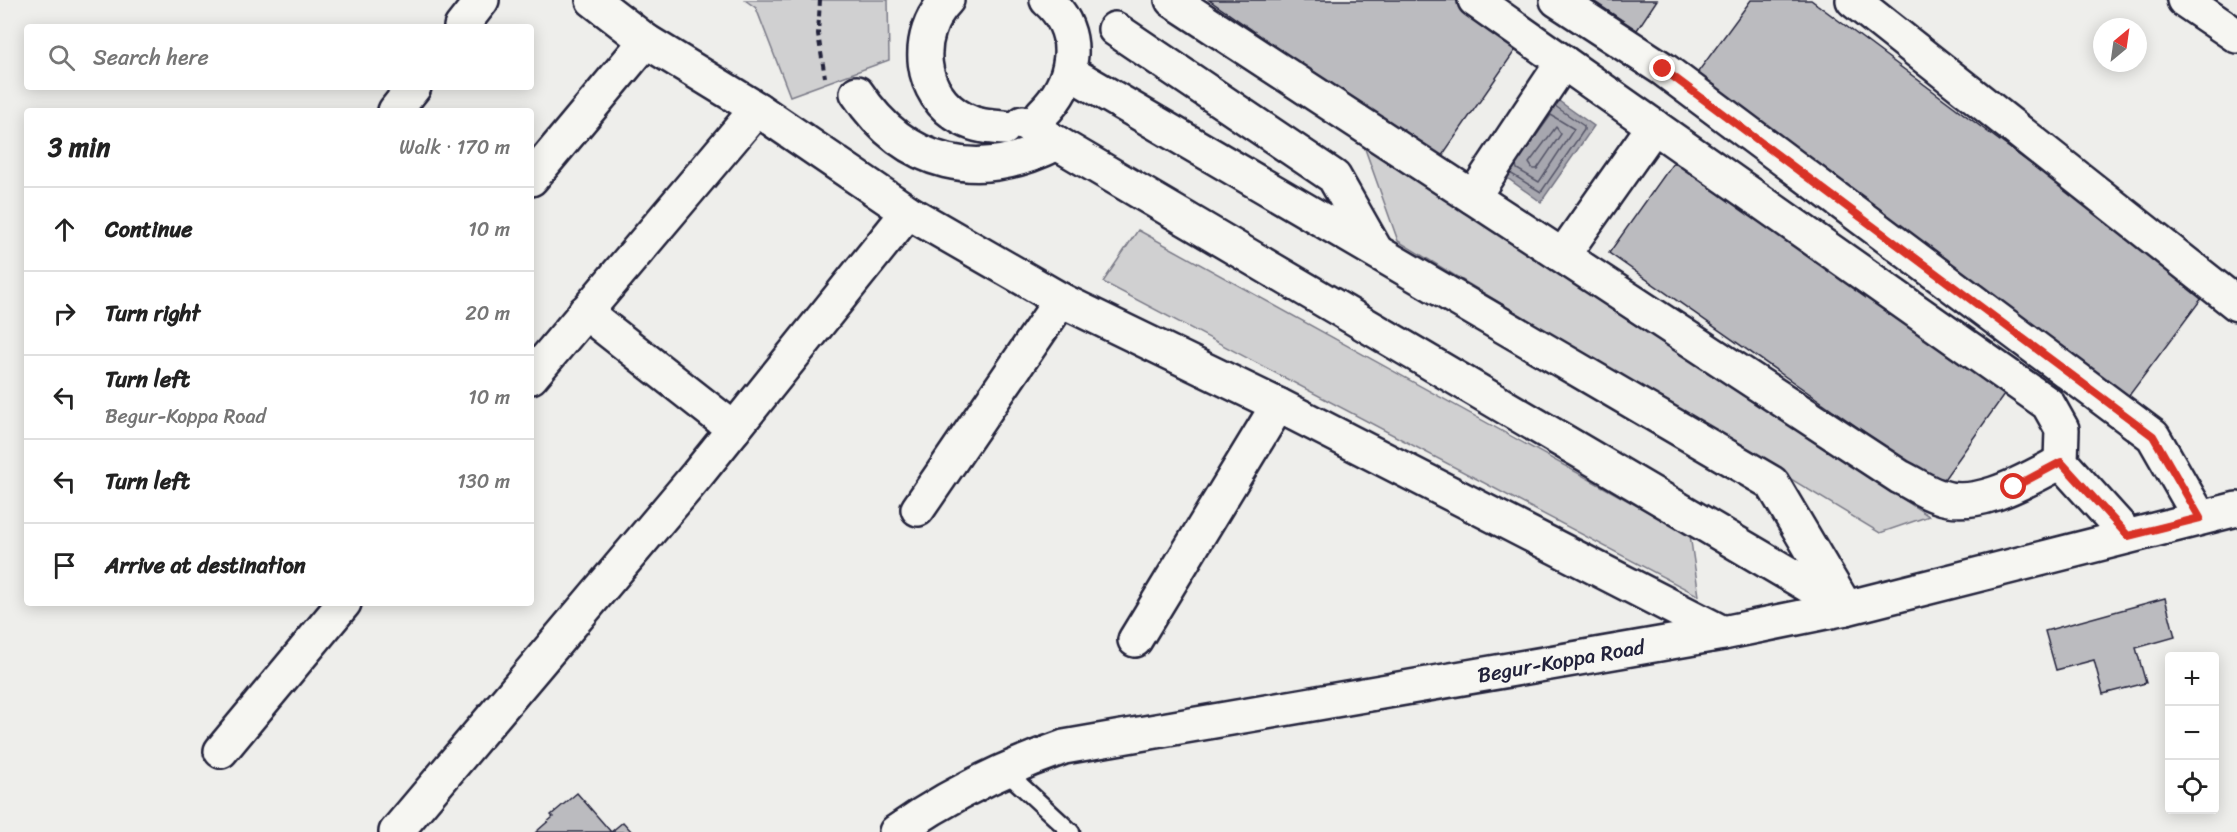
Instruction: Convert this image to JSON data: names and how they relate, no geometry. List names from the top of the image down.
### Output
{
  "streets": {
    "street": ["Begur-Koppa Road"]
  },
  "north": "top right",
  "page": {
    "search": "Search here",
    "heading": ["3 min", "Walk · 170 m"],
    "list": [
      ["Continue", "10 m"],
      ["Turn right", "20 m"],
      ["Turn left", "Begur-Koppa Road", "10 m"],
      ["Turn left", "130 m"],
      "Arrive at destination"
    ],
    "map_buttons": ["+", "−"]
  }
}
